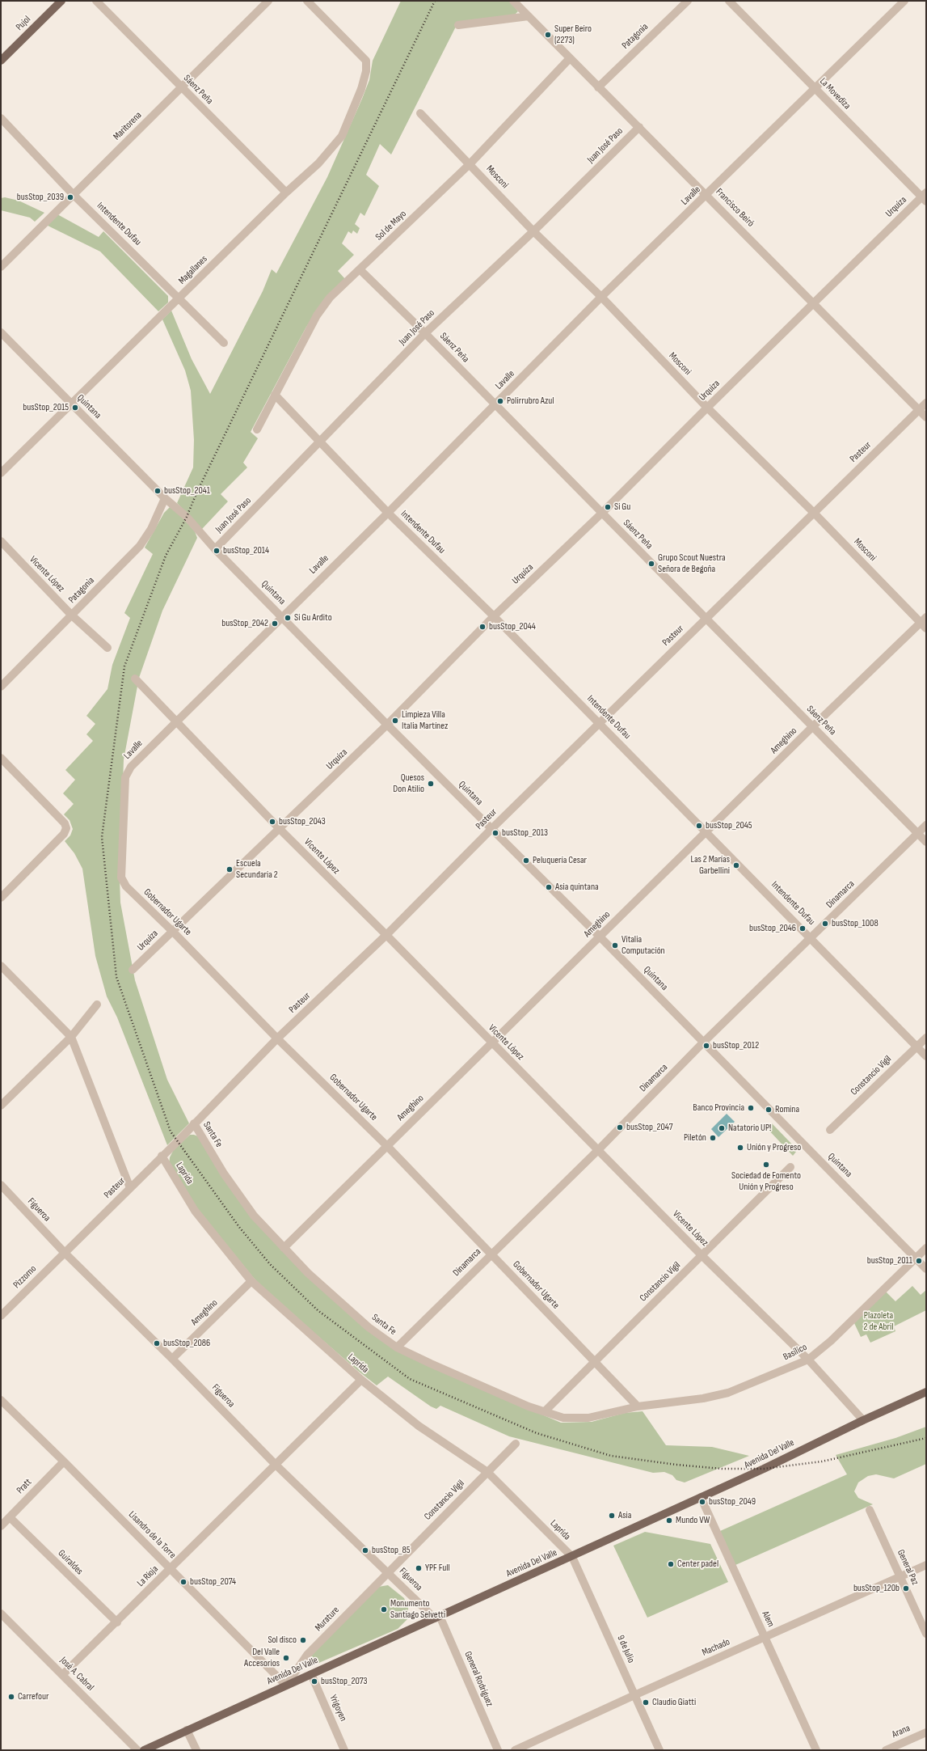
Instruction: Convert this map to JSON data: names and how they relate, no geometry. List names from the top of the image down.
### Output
{
  "streets": {
    "main road": ["Pujol", "Avenida Del Valle"],
    "street": [
      "Patagonia",
      "Sáenz Peña",
      "La Movediza",
      "Maritorena",
      "Juan José Paso",
      "Mosconi",
      "Lavalle",
      "Urquiza",
      "Francisco Beiró",
      "Intendente Dufau",
      "Sol de Mayo",
      "Magallanes",
      "Quintana",
      "Pasteur",
      "Vicente López",
      "Ameghino",
      "Dinamarca",
      "Gobernador Ugarte",
      "Constancio Vigil",
      "Santa Fe",
      "Laprida",
      "Figueroa",
      "Pizzorno",
      "Basílico",
      "Pratt",
      "Lisandro de la Torre",
      "Guiraldes",
      "General Paz",
      "La Rioja",
      "Murature",
      "Alem",
      "Machado",
      "9 de Julio",
      "José A. Cabral",
      "General Rodríguez",
      "Yrigoyen",
      "Arana"
    ]
  },
  "crossings": [
    ["Patagonia", "Francisco Beiró"],
    ["Patagonia", "Quintana"],
    ["Patagonia", "Vicente López"],
    ["Sáenz Peña", "Maritorena"],
    ["Sáenz Peña", "Juan José Paso"],
    ["Sáenz Peña", "Lavalle"],
    ["Sáenz Peña", "Urquiza"],
    ["Sáenz Peña", "Sol de Mayo"],
    ["Sáenz Peña", "Magallanes"],
    ["Sáenz Peña", "Pasteur"],
    ["Sáenz Peña", "Ameghino"],
    ["Sáenz Peña", "Dinamarca"],
    ["La Movediza", "Lavalle"],
    ["La Movediza", "Urquiza"],
    ["Maritorena", "Intendente Dufau"],
    ["Juan José Paso", "Mosconi"],
    ["Juan José Paso", "Francisco Beiró"],
    ["Juan José Paso", "Intendente Dufau"],
    ["Juan José Paso", "Quintana"],
    ["Mosconi", "Lavalle"],
    ["Mosconi", "Urquiza"],
    ["Mosconi", "Sol de Mayo"],
    ["Mosconi", "Pasteur"],
    ["Mosconi", "Ameghino"],
    ["Lavalle", "Francisco Beiró"],
    ["Lavalle", "Intendente Dufau"],
    ["Lavalle", "Quintana"],
    ["Lavalle", "Vicente López"],
    ["Lavalle", "Gobernador Ugarte"],
    ["Urquiza", "Francisco Beiró"],
    ["Urquiza", "Intendente Dufau"],
    ["Urquiza", "Quintana"],
    ["Urquiza", "Vicente López"],
    ["Urquiza", "Gobernador Ugarte"],
    ["Francisco Beiró", "Sol de Mayo"],
    ["Francisco Beiró", "Pasteur"],
    ["Intendente Dufau", "Sol de Mayo"],
    ["Intendente Dufau", "Magallanes"],
    ["Intendente Dufau", "Pasteur"],
    ["Intendente Dufau", "Ameghino"],
    ["Intendente Dufau", "Dinamarca"],
    ["Intendente Dufau", "Constancio Vigil"],
    ["Magallanes", "Quintana"],
    ["Quintana", "Pasteur"],
    ["Quintana", "Ameghino"],
    ["Quintana", "Dinamarca"],
    ["Quintana", "Basílico"],
    ["Pasteur", "Vicente López"],
    ["Pasteur", "Gobernador Ugarte"],
    ["Pasteur", "Santa Fe"],
    ["Pasteur", "Laprida"],
    ["Pasteur", "Figueroa"],
    ["Pasteur", "Pizzorno"],
    ["Vicente López", "Ameghino"],
    ["Vicente López", "Dinamarca"],
    ["Vicente López", "Constancio Vigil"],
    ["Vicente López", "Basílico"],
    ["Vicente López", "Avenida Del Valle"],
    ["Ameghino", "Gobernador Ugarte"],
    ["Ameghino", "Santa Fe"],
    ["Ameghino", "Laprida"],
    ["Ameghino", "Figueroa"],
    ["Dinamarca", "Gobernador Ugarte"],
    ["Dinamarca", "Santa Fe"],
    ["Gobernador Ugarte", "Constancio Vigil"],
    ["Gobernador Ugarte", "Santa Fe"],
    ["Gobernador Ugarte", "Basílico"],
    ["Constancio Vigil", "Santa Fe"],
    ["Constancio Vigil", "Laprida"],
    ["Constancio Vigil", "Figueroa"],
    ["Constancio Vigil", "Murature"],
    ["Santa Fe", "Basílico"],
    ["Laprida", "Avenida Del Valle"],
    ["Laprida", "9 de Julio"],
    ["Figueroa", "Pizzorno"],
    ["Figueroa", "Avenida Del Valle"],
    ["Figueroa", "La Rioja"],
    ["Figueroa", "Murature"],
    ["Figueroa", "General Rodríguez"],
    ["Avenida Del Valle", "Lisandro de la Torre"],
    ["Avenida Del Valle", "Murature"],
    ["Avenida Del Valle", "Alem"],
    ["Avenida Del Valle", "9 de Julio"],
    ["Avenida Del Valle", "General Rodríguez"],
    ["Avenida Del Valle", "Yrigoyen"],
    ["Pratt", "Lisandro de la Torre"],
    ["Pratt", "Guiraldes"],
    ["Lisandro de la Torre", "La Rioja"],
    ["Lisandro de la Torre", "Murature"],
    ["Guiraldes", "La Rioja"],
    ["General Paz", "Machado"],
    ["La Rioja", "José A. Cabral"],
    ["Alem", "Machado"],
    ["Machado", "9 de Julio"]
  ],
  "parks": ["Plazoleta 2 de Abril"],
  "places": [
    "Super Beiro (2273)",
    "busStop_2039",
    "Polirrubro Azul",
    "busStop_2015",
    "busStop_2041",
    "Si Gu",
    "busStop_2014",
    "Grupo Scout Nuestra Señora de Begoña",
    "Si Gu Ardito",
    "busStop_2042",
    "busStop_2044",
    "Limpieza Villa Italia Martínez",
    "Quesos Don Atilio",
    "busStop_2043",
    "busStop_2045",
    "busStop_2013",
    "Peluquería Cesar",
    "Las 2 Marías Garbellini",
    "Escuela Secundaria 2",
    "Asia quintana",
    "busStop_1008",
    "busStop_2046",
    "Vitalia Computación",
    "busStop_2012",
    "Banco Provincia",
    "Romina",
    "busStop_2047",
    "Natatorio UP!",
    "Piletón",
    "Unión y Progreso",
    "Sociedad de Fomento Unión y Progreso",
    "busStop_2011",
    "busStop_2086",
    "busStop_2049",
    "Asia",
    "Mundo VW",
    "busStop_85",
    "Center padel",
    "YPF Full",
    "busStop_2074",
    "busStop_120b",
    "Monumento Santiago Selvetti",
    "Sol disco",
    "Del Valle Accesorios",
    "busStop_2073",
    "Carrefour",
    "Claudio Giatti"
  ]
}
